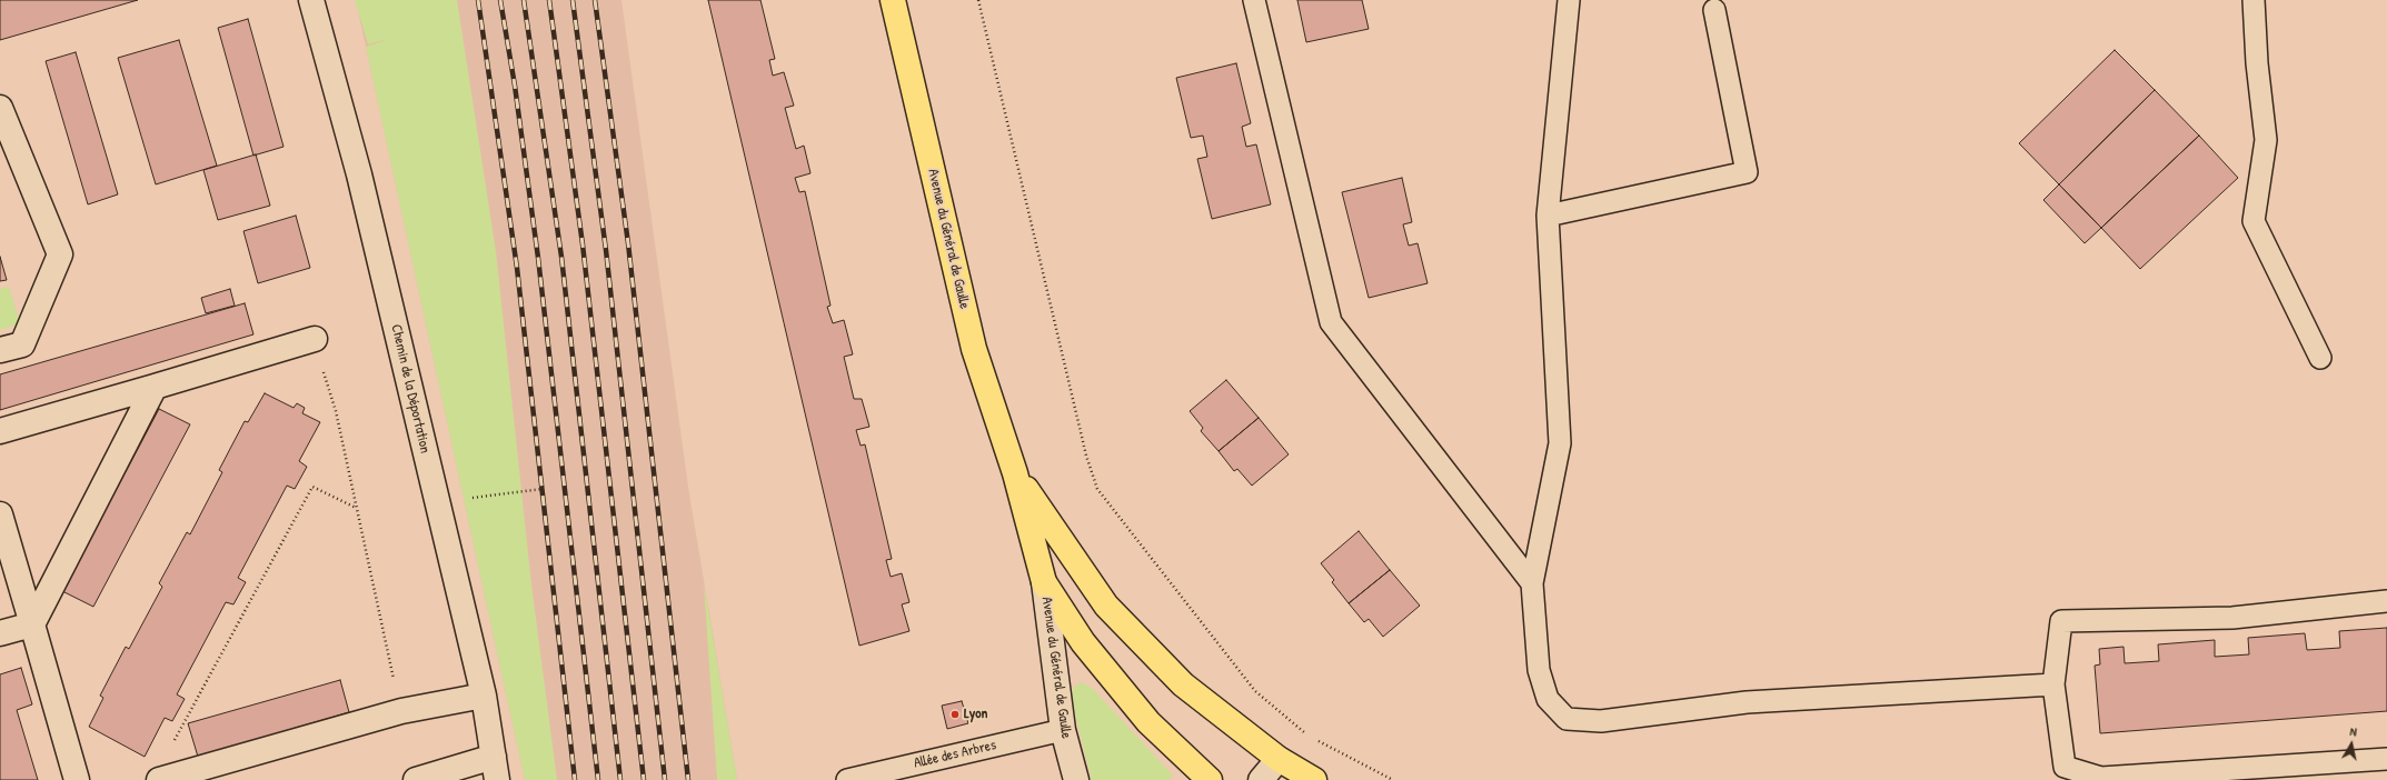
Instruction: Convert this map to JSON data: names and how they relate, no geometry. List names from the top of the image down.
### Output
{
  "streets": {
    "main road": ["Avenue du Général de Gaulle"],
    "street": ["Chemin de la Déportation"],
    "lane": ["Allée des Arbres"]
  },
  "crossings": [
    ["Avenue du Général de Gaulle", "Allée des Arbres"]
  ],
  "places": ["Lyon"],
  "north": "top"
}
